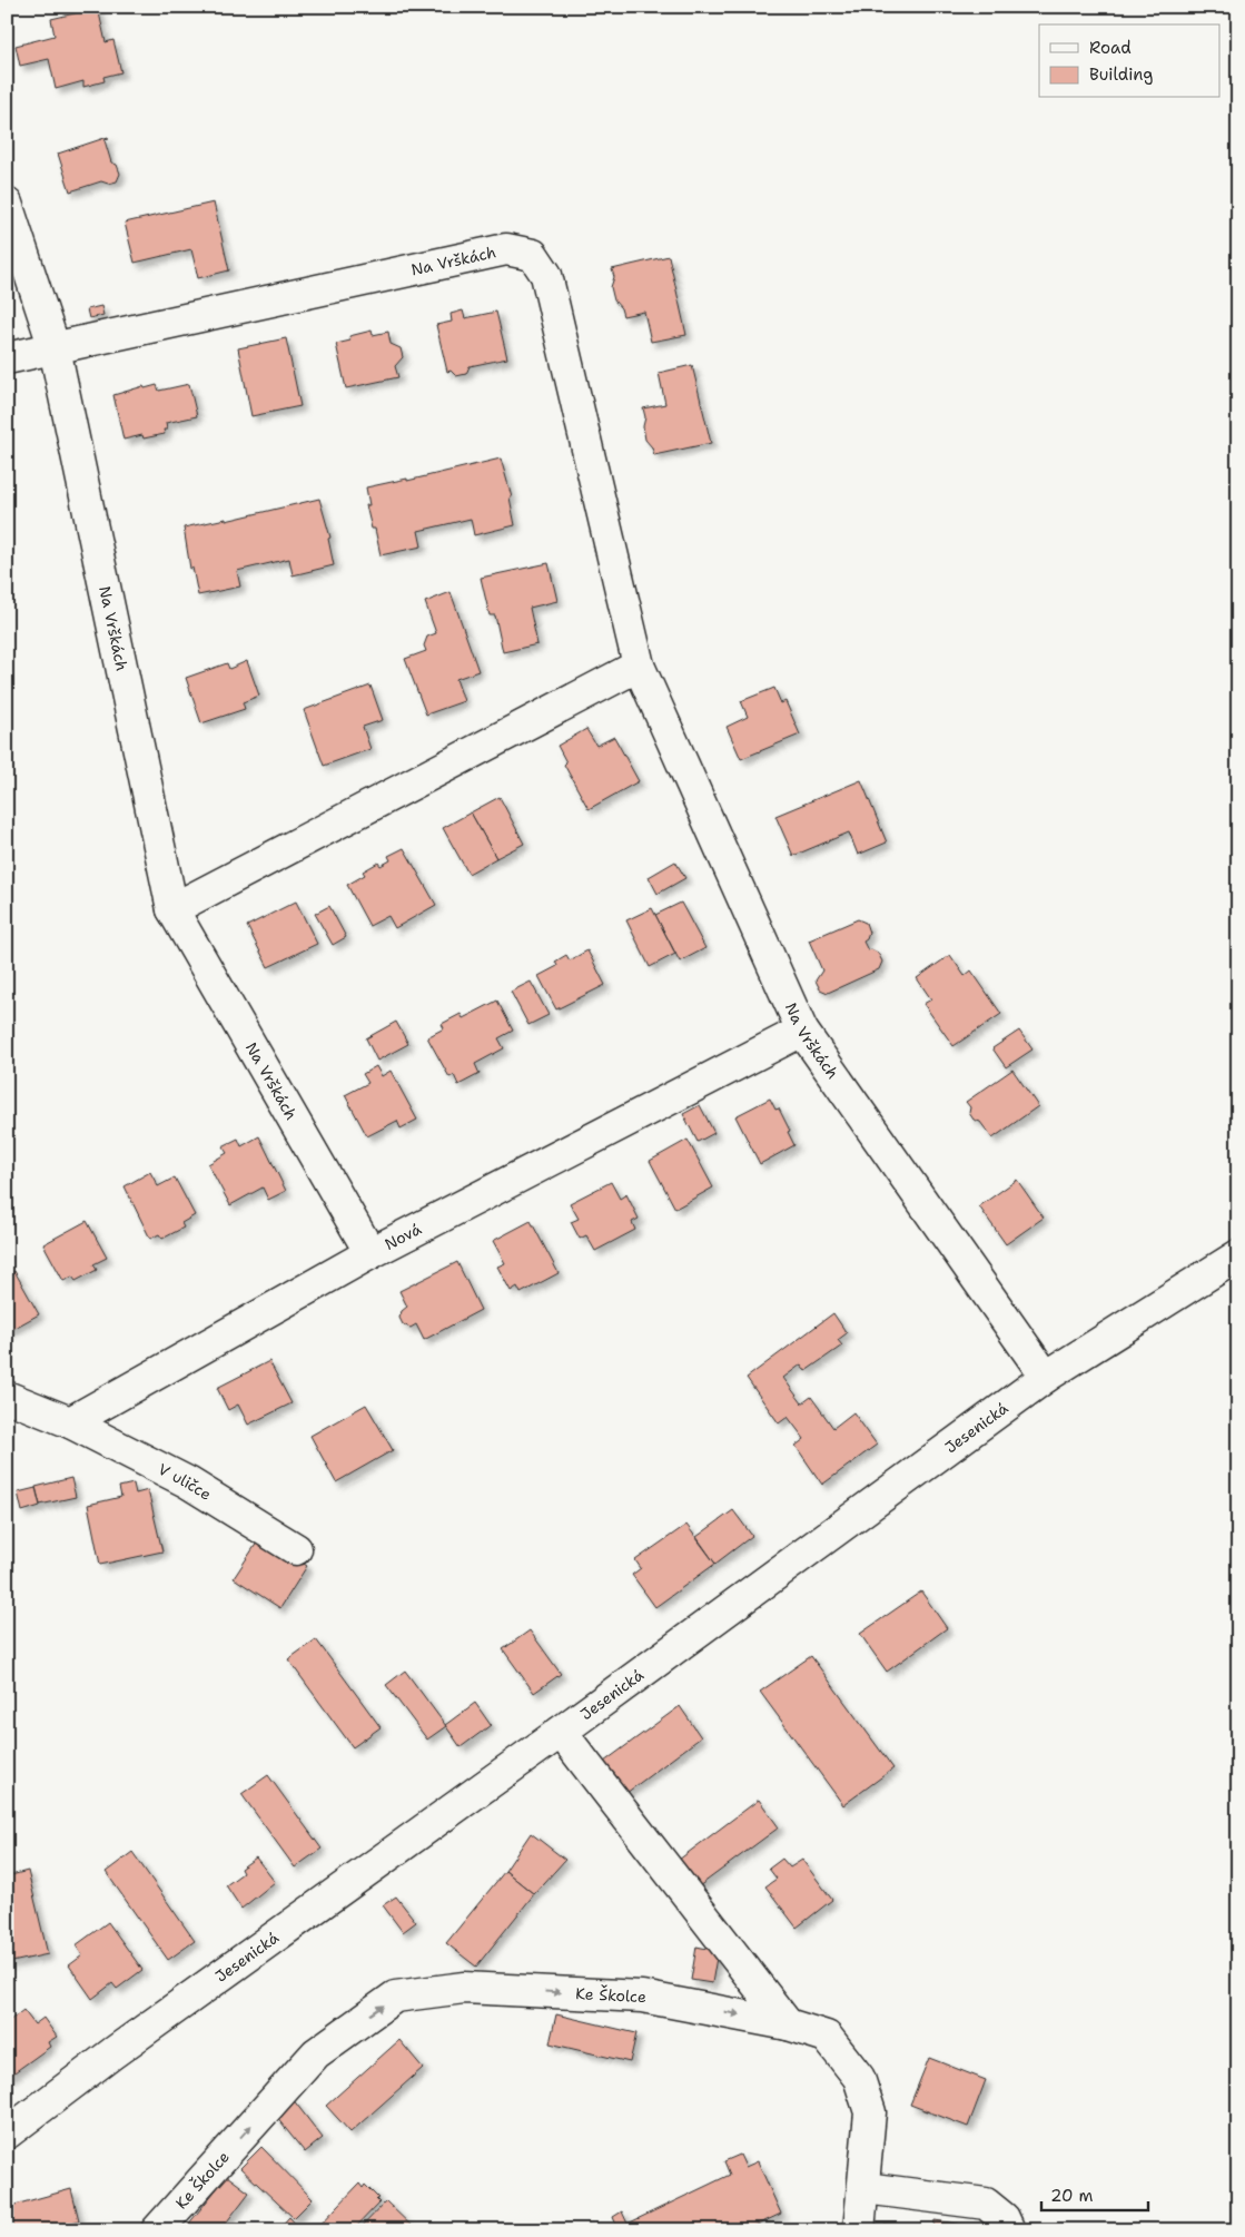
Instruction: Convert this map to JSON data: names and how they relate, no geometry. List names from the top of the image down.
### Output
{
  "streets": {
    "street": [
      "Na Vrškách",
      "Nová",
      "Jesenická",
      "V uličce",
      "Ke Školce"
    ]
  },
  "crossings": [
    ["Na Vrškách", "Nová"],
    ["Na Vrškách", "Jesenická"],
    ["Nová", "V uličce"]
  ],
  "one_way": ["Ke Školce"],
  "legend": ["Road", "Building"],
  "scale_bar": "20 m"
}
